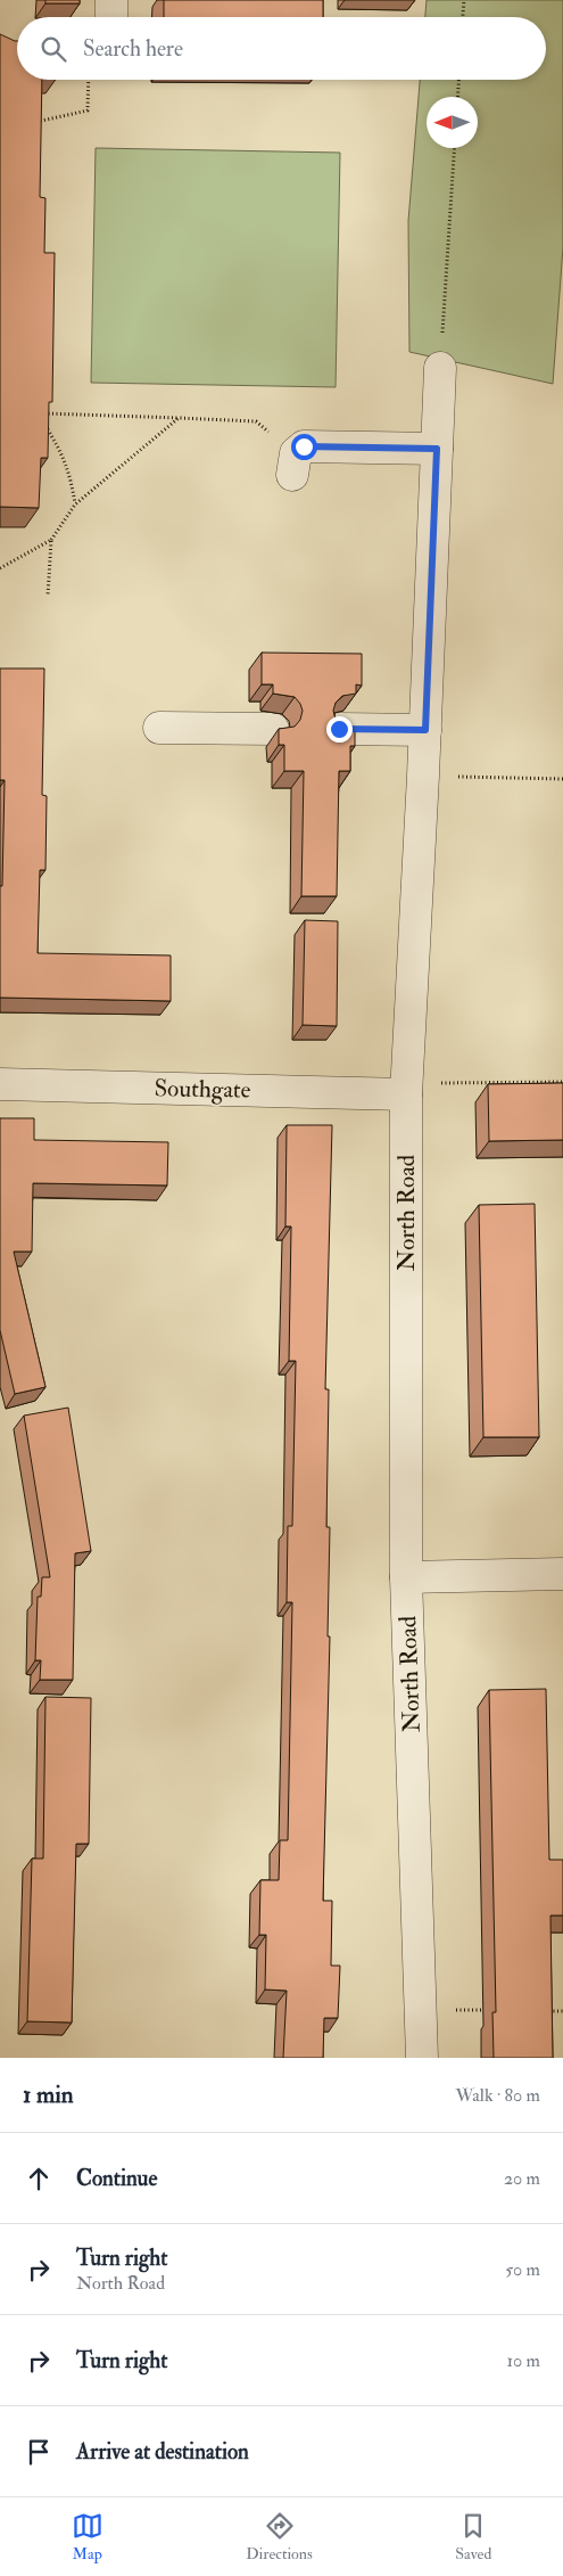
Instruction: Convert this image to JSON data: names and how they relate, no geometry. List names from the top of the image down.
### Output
{
  "streets": {
    "street": ["Southgate", "North Road"]
  },
  "crossings": [
    ["Southgate", "North Road"]
  ],
  "north": "left",
  "page": {
    "search": "Search here",
    "heading": ["1 min", "Walk · 80 m"],
    "list": [
      ["Continue", "20 m"],
      ["Turn right", "North Road", "50 m"],
      ["Turn right", "10 m"],
      "Arrive at destination"
    ],
    "nav": ["Map", "Directions", "Saved"]
  }
}
